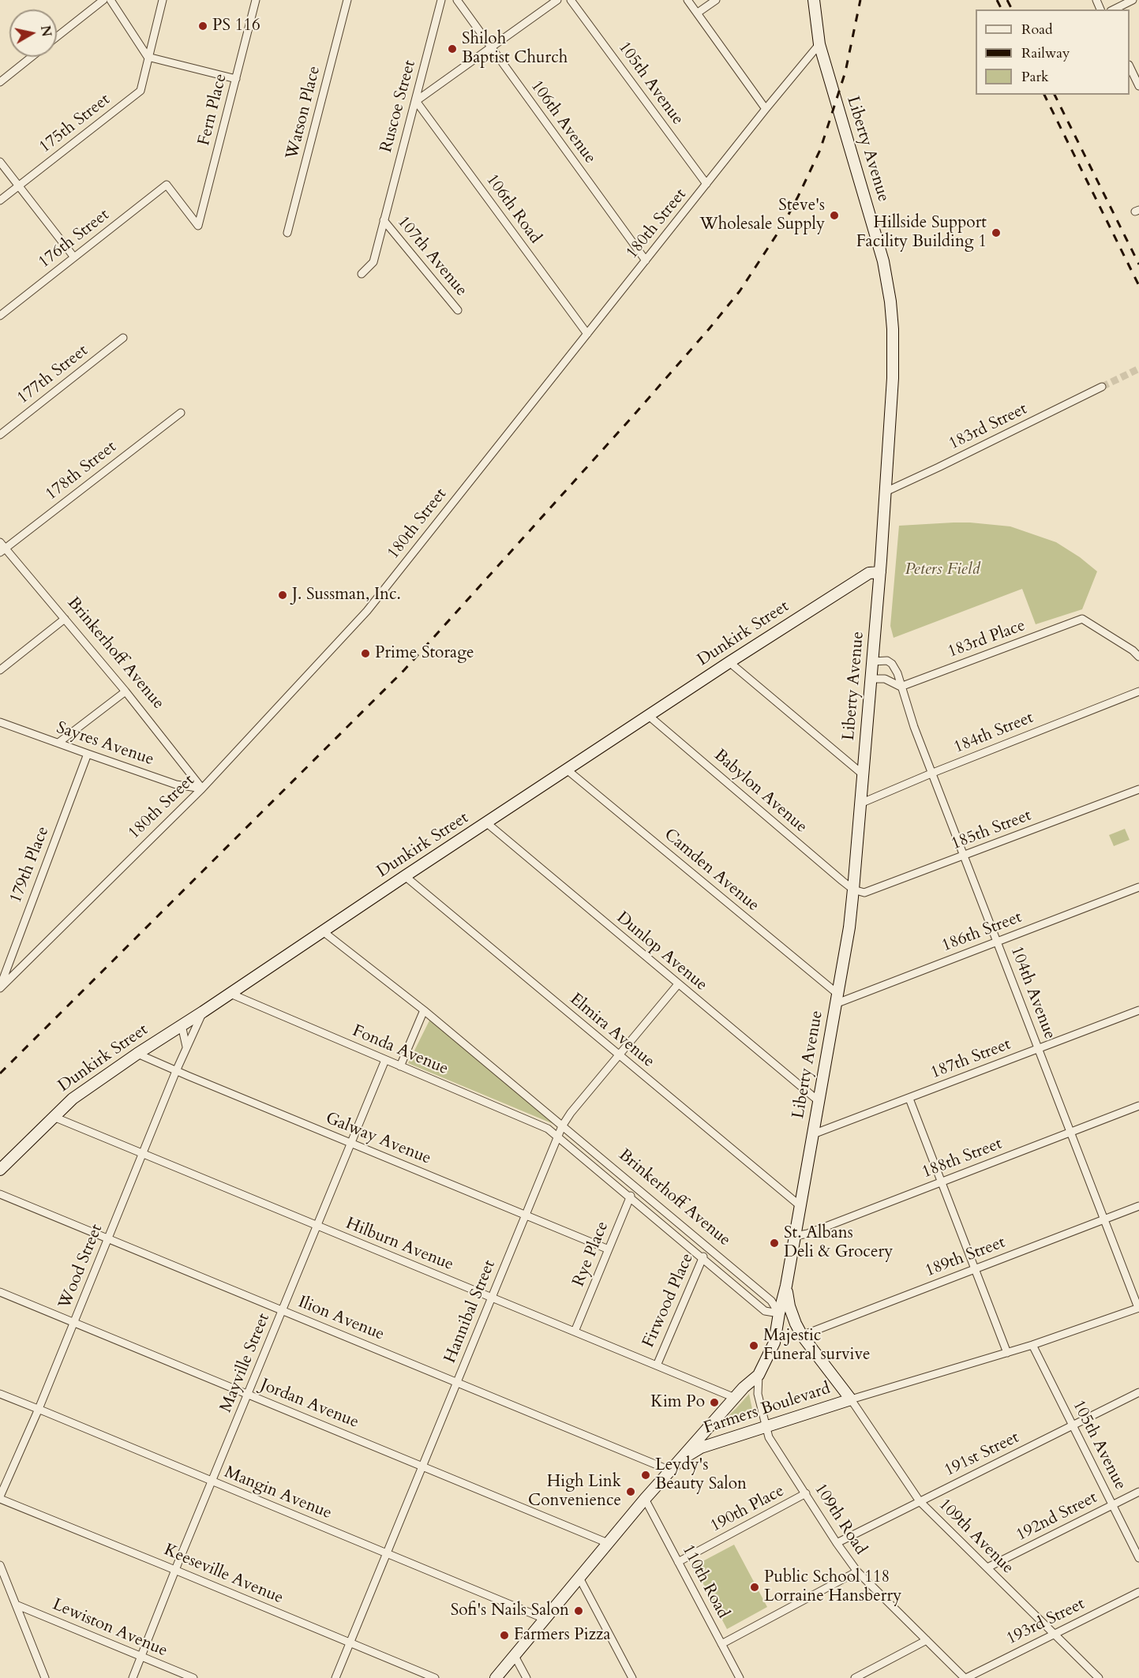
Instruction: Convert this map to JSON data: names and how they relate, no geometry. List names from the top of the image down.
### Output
{
  "streets": {
    "main road": ["Liberty Avenue", "Dunkirk Street", "Farmers Boulevard"],
    "street": [
      "105th Avenue",
      "Ruscoe Street",
      "Fern Place",
      "Watson Place",
      "106th Avenue",
      "175th Street",
      "106th Road",
      "180th Street",
      "176th Street",
      "107th Avenue",
      "177th Street",
      "183rd Street",
      "178th Street",
      "183rd Place",
      "Brinkerhoff Avenue",
      "184th Street",
      "Sayres Avenue",
      "Babylon Avenue",
      "185th Street",
      "179th Place",
      "Camden Avenue",
      "186th Street",
      "Dunlop Avenue",
      "104th Avenue",
      "Elmira Avenue",
      "Fonda Avenue",
      "187th Street",
      "Galway Avenue",
      "188th Street",
      "Hilburn Avenue",
      "Rye Place",
      "189th Street",
      "Wood Street",
      "Firwood Place",
      "Hannibal Street",
      "Ilion Avenue",
      "Mayville Street",
      "Jordan Avenue",
      "191st Street",
      "Mangin Avenue",
      "190th Place",
      "192nd Street",
      "109th Road",
      "109th Avenue",
      "Keeseville Avenue",
      "110th Road",
      "193rd Street",
      "Lewiston Avenue"
    ]
  },
  "crossings": [
    ["105th Avenue", "180th Street"],
    ["105th Avenue", "Farmers Boulevard"],
    ["105th Avenue", "191st Street"],
    ["105th Avenue", "192nd Street"],
    ["Ruscoe Street", "106th Road"],
    ["Ruscoe Street", "107th Avenue"],
    ["Fern Place", "176th Street"],
    ["106th Avenue", "180th Street"],
    ["Liberty Avenue", "180th Street"],
    ["Liberty Avenue", "183rd Street"],
    ["Liberty Avenue", "Dunkirk Street"],
    ["Liberty Avenue", "Brinkerhoff Avenue"],
    ["Liberty Avenue", "184th Street"],
    ["Liberty Avenue", "Babylon Avenue"],
    ["Liberty Avenue", "185th Street"],
    ["Liberty Avenue", "Camden Avenue"],
    ["Liberty Avenue", "186th Street"],
    ["Liberty Avenue", "Dunlop Avenue"],
    ["Liberty Avenue", "104th Avenue"],
    ["Liberty Avenue", "Elmira Avenue"],
    ["Liberty Avenue", "187th Street"],
    ["Liberty Avenue", "188th Street"],
    ["Liberty Avenue", "Hilburn Avenue"],
    ["Liberty Avenue", "Farmers Boulevard"],
    ["Liberty Avenue", "109th Road"],
    ["106th Road", "180th Street"],
    ["180th Street", "Brinkerhoff Avenue"],
    ["180th Street", "Sayres Avenue"],
    ["180th Street", "179th Place"],
    ["178th Street", "Brinkerhoff Avenue"],
    ["Dunkirk Street", "Brinkerhoff Avenue"],
    ["Dunkirk Street", "Babylon Avenue"],
    ["Dunkirk Street", "Camden Avenue"],
    ["Dunkirk Street", "Dunlop Avenue"],
    ["Dunkirk Street", "Elmira Avenue"],
    ["Dunkirk Street", "Fonda Avenue"],
    ["Dunkirk Street", "Galway Avenue"],
    ["Dunkirk Street", "Hilburn Avenue"],
    ["Dunkirk Street", "Wood Street"],
    ["183rd Place", "104th Avenue"],
    ["Brinkerhoff Avenue", "Sayres Avenue"],
    ["Brinkerhoff Avenue", "Fonda Avenue"],
    ["Brinkerhoff Avenue", "Rye Place"],
    ["Brinkerhoff Avenue", "Firwood Place"],
    ["Brinkerhoff Avenue", "Hannibal Street"],
    ["184th Street", "104th Avenue"],
    ["Sayres Avenue", "179th Place"],
    ["Babylon Avenue", "185th Street"],
    ["185th Street", "104th Avenue"],
    ["Camden Avenue", "186th Street"],
    ["186th Street", "104th Avenue"],
    ["Dunlop Avenue", "Hannibal Street"],
    ["104th Avenue", "187th Street"],
    ["104th Avenue", "188th Street"],
    ["104th Avenue", "189th Street"],
    ["104th Avenue", "Farmers Boulevard"],
    ["Elmira Avenue", "Hannibal Street"],
    ["Fonda Avenue", "Hannibal Street"],
    ["Fonda Avenue", "Mayville Street"],
    ["Galway Avenue", "Rye Place"],
    ["Galway Avenue", "Wood Street"],
    ["Galway Avenue", "Hannibal Street"],
    ["Galway Avenue", "Mayville Street"],
    ["Hilburn Avenue", "Rye Place"],
    ["Hilburn Avenue", "Wood Street"],
    ["Hilburn Avenue", "Firwood Place"],
    ["Hilburn Avenue", "Hannibal Street"],
    ["Hilburn Avenue", "Mayville Street"],
    ["Wood Street", "Ilion Avenue"],
    ["Wood Street", "Jordan Avenue"],
    ["Wood Street", "Mangin Avenue"],
    ["Wood Street", "Keeseville Avenue"],
    ["Hannibal Street", "Ilion Avenue"],
    ["Hannibal Street", "Jordan Avenue"],
    ["Hannibal Street", "Mangin Avenue"],
    ["Hannibal Street", "Keeseville Avenue"],
    ["Ilion Avenue", "Mayville Street"],
    ["Ilion Avenue", "Farmers Boulevard"],
    ["Mayville Street", "Jordan Avenue"],
    ["Mayville Street", "Mangin Avenue"],
    ["Mayville Street", "Keeseville Avenue"],
    ["Mayville Street", "Lewiston Avenue"],
    ["Jordan Avenue", "Farmers Boulevard"],
    ["Farmers Boulevard", "Mangin Avenue"],
    ["Farmers Boulevard", "109th Road"],
    ["Farmers Boulevard", "109th Avenue"],
    ["Farmers Boulevard", "110th Road"],
    ["191st Street", "109th Road"],
    ["191st Street", "109th Avenue"],
    ["190th Place", "109th Road"],
    ["190th Place", "110th Road"],
    ["192nd Street", "109th Avenue"],
    ["109th Road", "193rd Street"],
    ["109th Avenue", "193rd Street"]
  ],
  "parks": ["Peters Field"],
  "places": [
    "PS 116",
    "Shiloh Baptist Church",
    "Steve's Wholesale Supply",
    "Hillside Support Facility Building 1",
    "J. Sussman, Inc.",
    "Prime Storage",
    "St. Albans Deli & Grocery",
    "Majestic Funeral survive",
    "Kim Po",
    "Leydy's Beauty Salon",
    "High Link Convenience",
    "Public School 118 Lorraine Hansberry",
    "Sofi's Nails Salon",
    "Farmers Pizza"
  ],
  "legend": ["Road", "Railway", "Park"],
  "north": "right"
}
